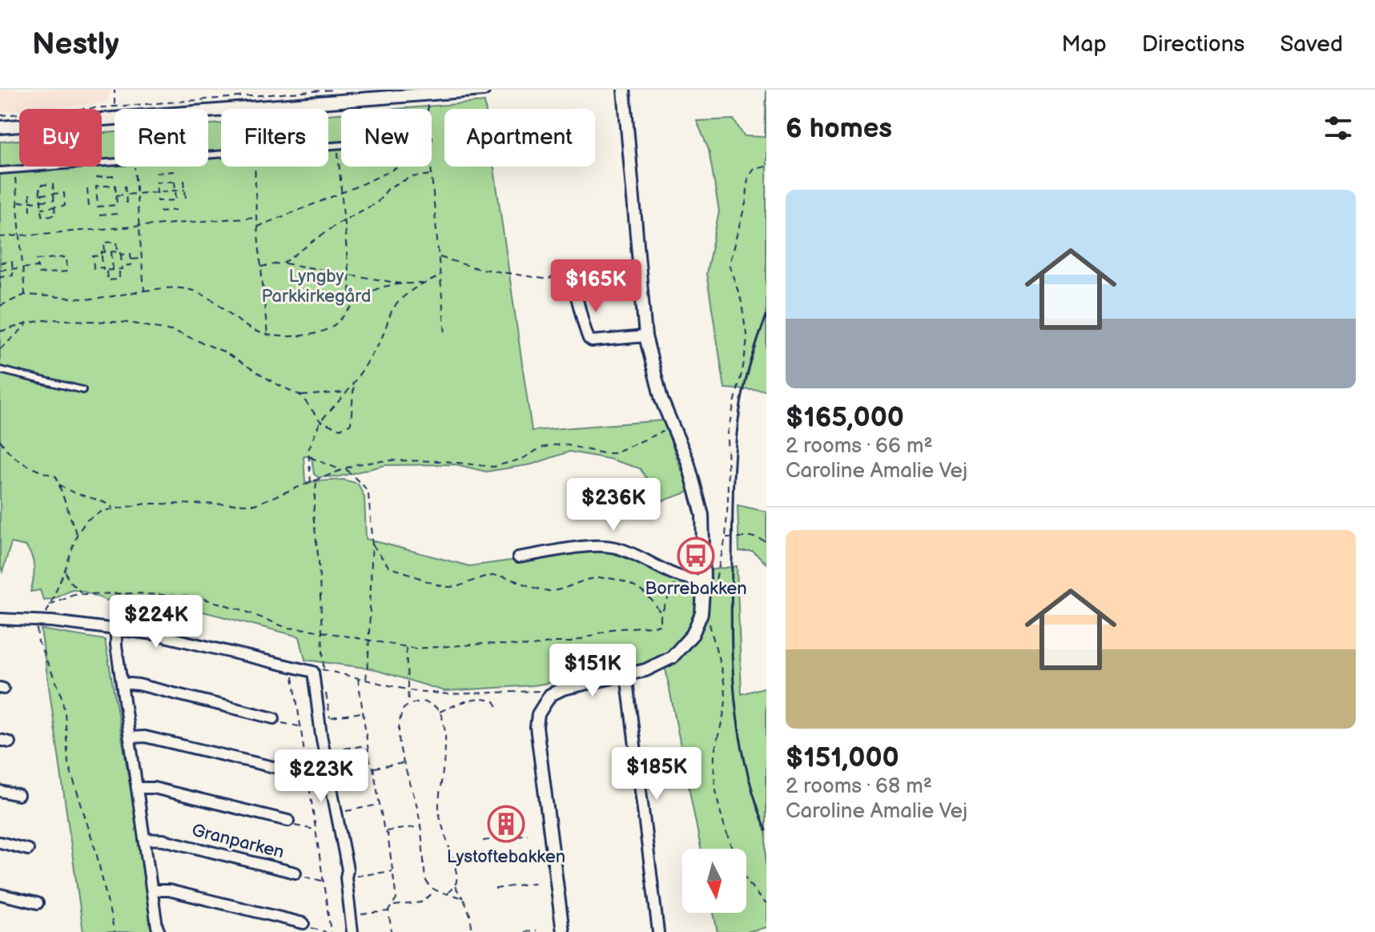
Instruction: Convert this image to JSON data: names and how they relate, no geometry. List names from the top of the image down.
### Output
{
  "streets": {
    "street": ["Granparken"]
  },
  "parks": ["Lyngby Parkkirkegård"],
  "places": {
    "bus stop": ["Borrebakken"],
    "building": ["Lystoftebakken"]
  },
  "north": "bottom",
  "page": {
    "header": "Nestly",
    "nav": ["Map", "Directions", "Saved"],
    "heading": "6 homes",
    "chip": [
      "Buy",
      "Rent",
      "Filters",
      "New",
      "Apartment"
    ],
    "list": [
      {
        "name": "$165,000",
        "note": "2 rooms · 66 m² · Caroline Amalie Vej"
      },
      {
        "name": "$151,000",
        "note": "2 rooms · 68 m² · Caroline Amalie Vej"
      }
    ],
    "price": [
      "$165K",
      "$236K",
      "$224K",
      "$151K",
      "$185K",
      "$223K"
    ]
  }
}
